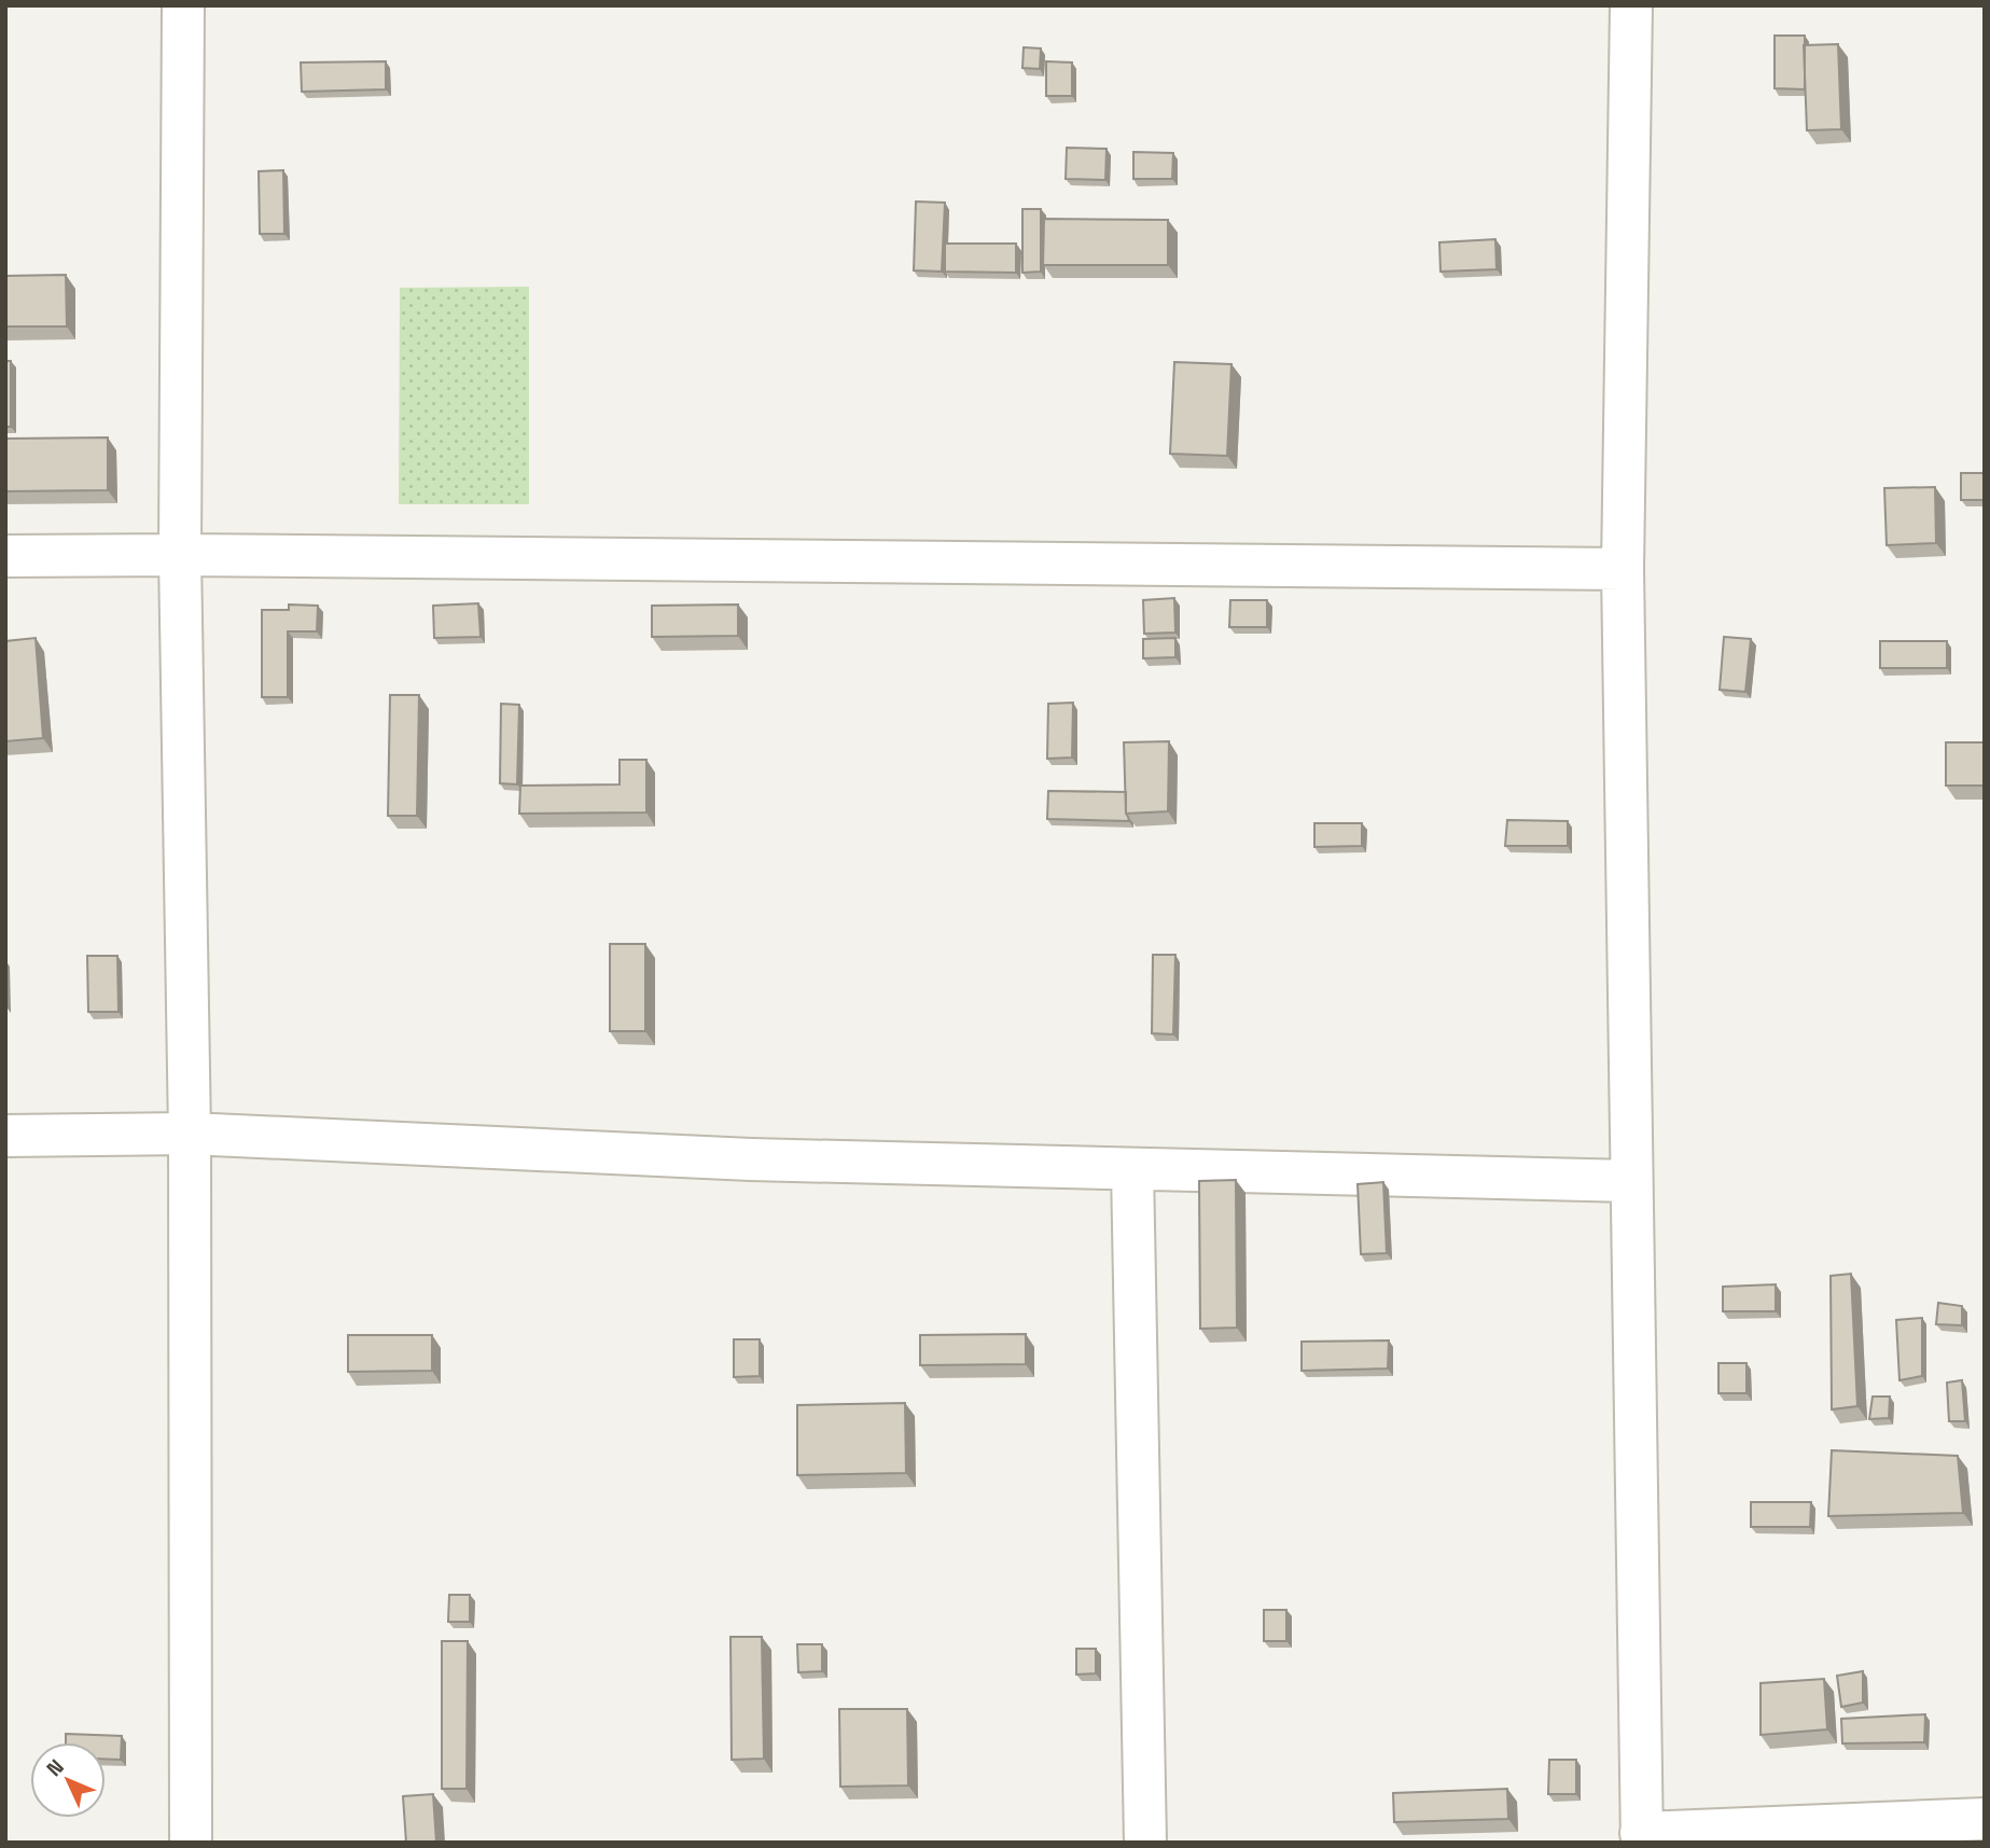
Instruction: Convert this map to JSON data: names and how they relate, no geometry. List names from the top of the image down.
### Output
{
  "north": "top left"
}
